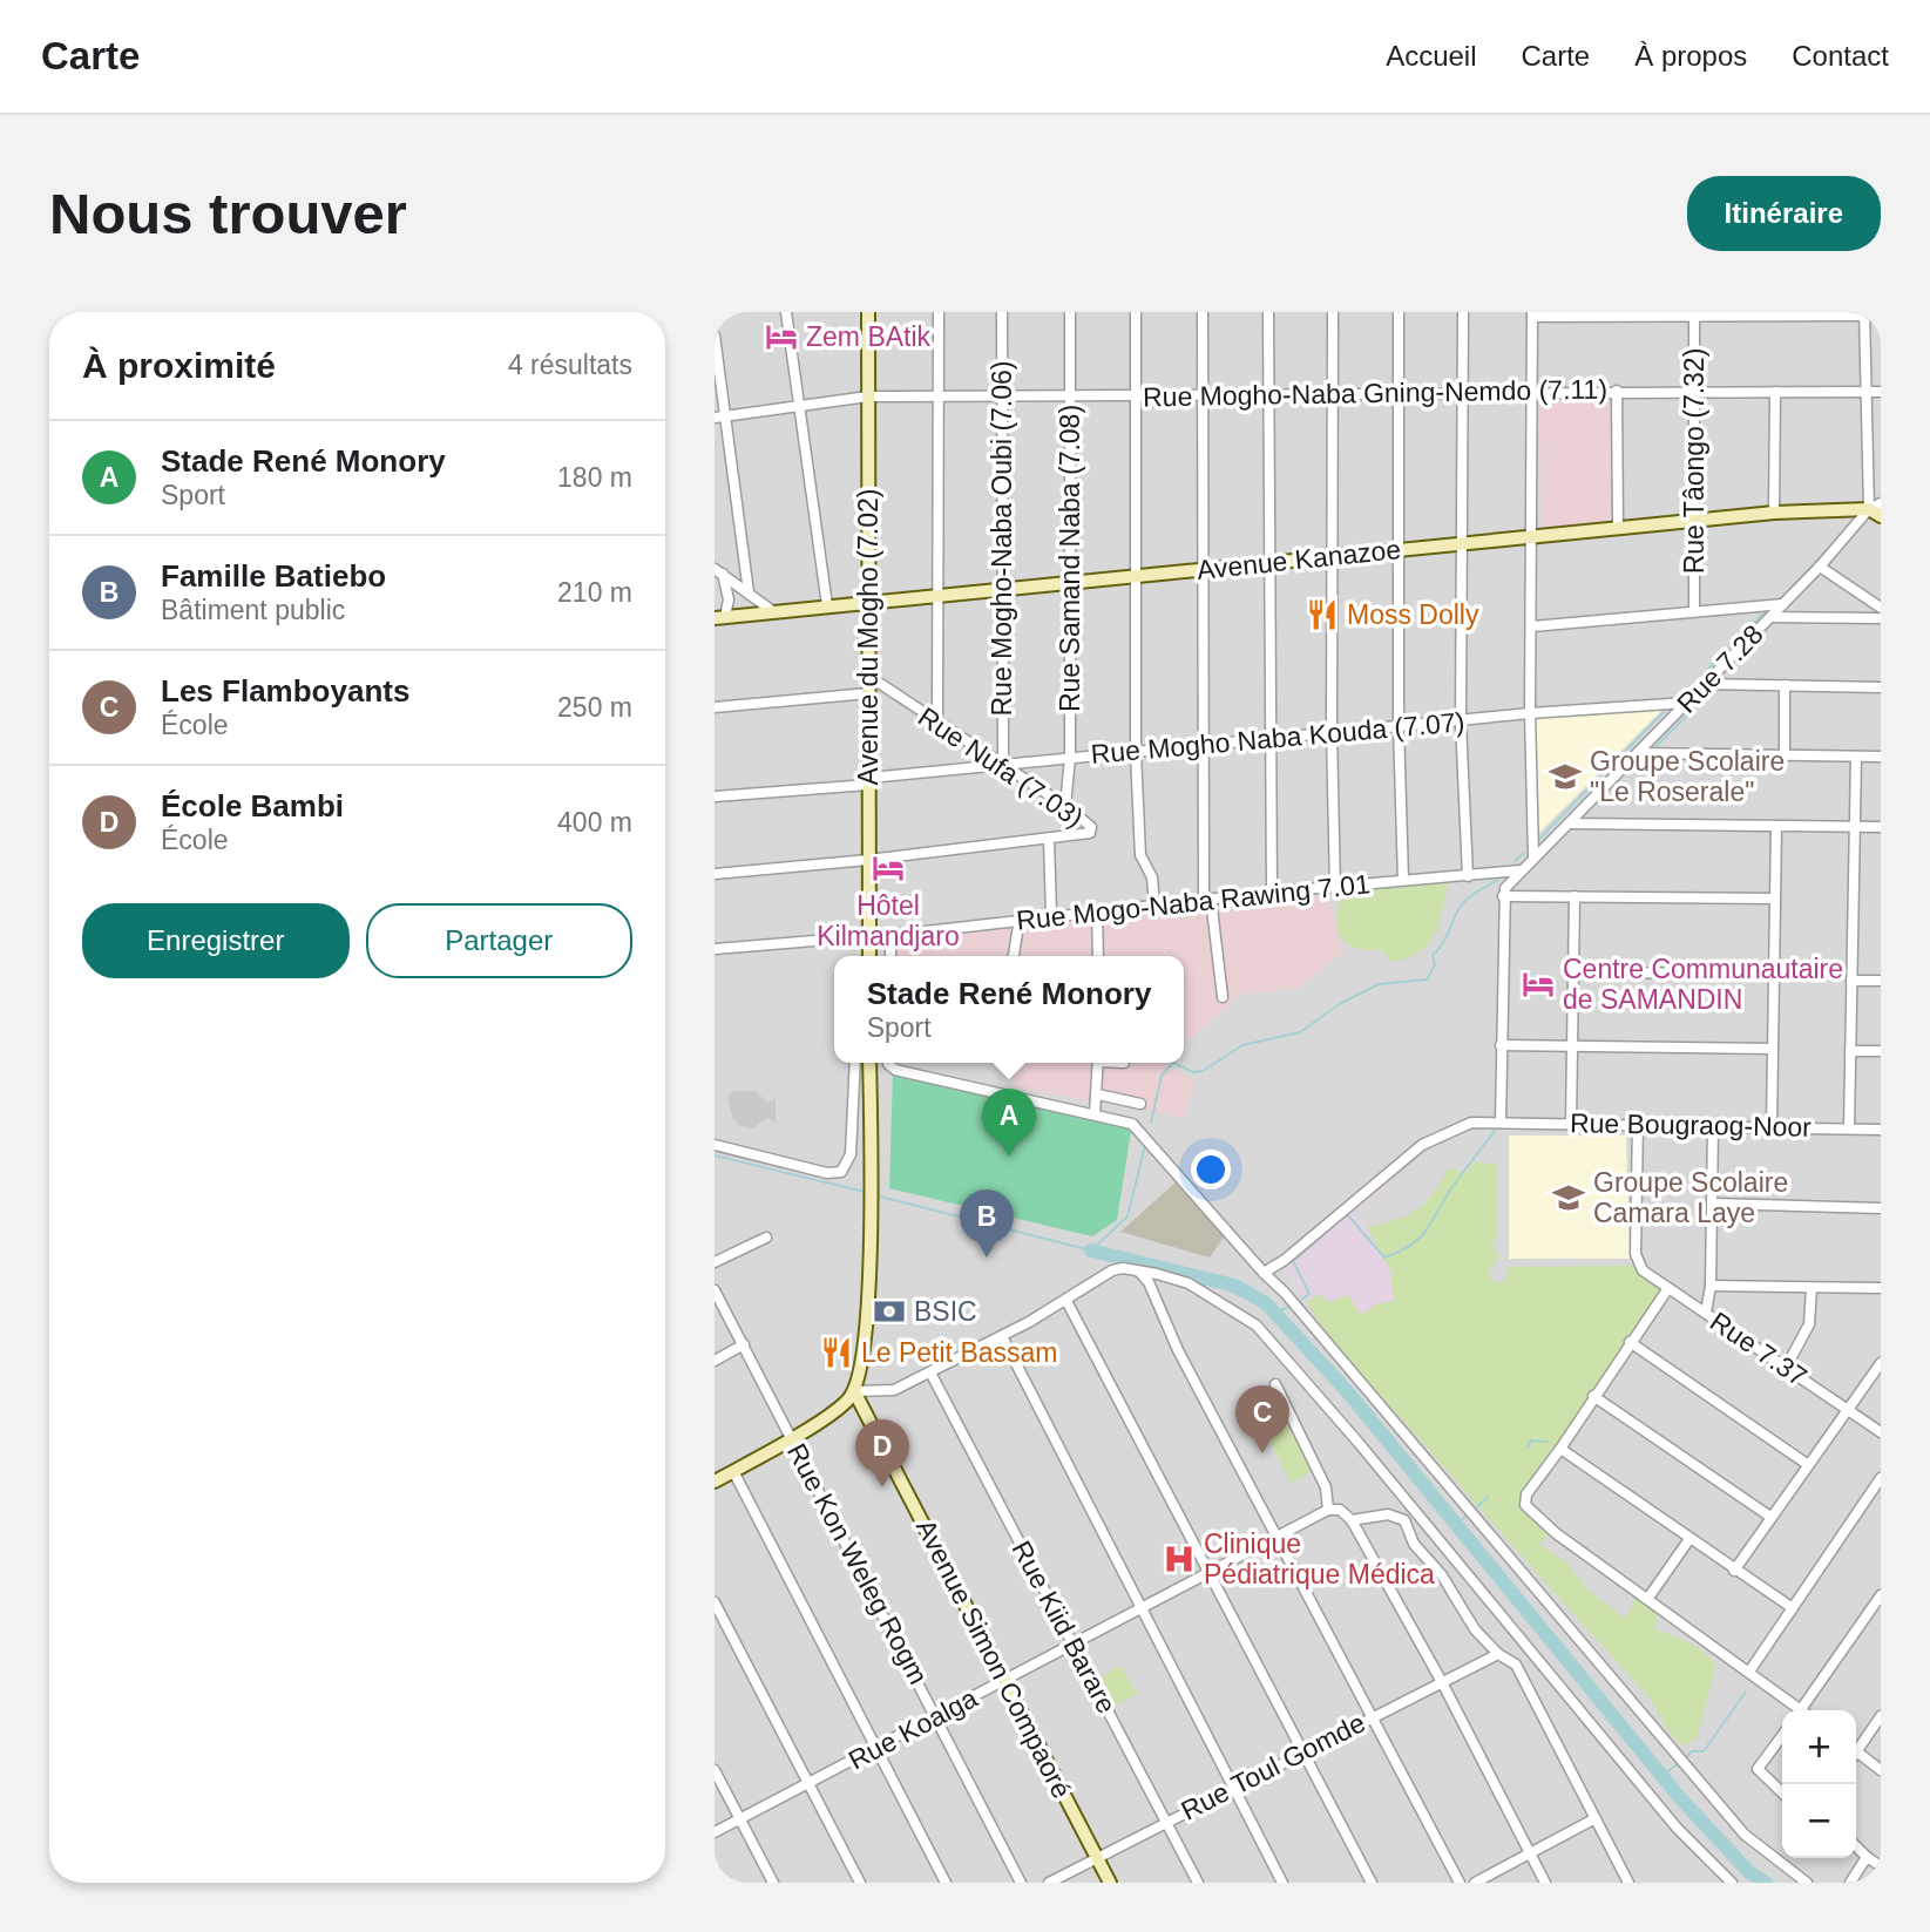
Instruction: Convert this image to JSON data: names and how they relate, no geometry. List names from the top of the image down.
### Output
{
  "streets": {
    "street": [
      "Rue Mogho-Naba Gning-Nemdo (7.11)",
      "Rue Tâongo (7.32)",
      "Rue Mogho-Naba Oubi (7.06)",
      "Rue Samand Naba (7.08)",
      "Avenue Kanazoe",
      "Avenue du Mogho (7.02)",
      "Rue 7.28",
      "Rue Mogho Naba Kouda (7.07)",
      "Rue Nufa (7.03)",
      "Rue Mogo-Naba Rawing 7.01",
      "Rue Bougraog-Noor",
      "Rue 7.37",
      "Rue Kon Weleg Rogm",
      "Rue Kiid Barare",
      "Avenue Simon Compaoré",
      "Rue Koalga",
      "Rue Toul Gomde"
    ]
  },
  "crossings": [
    ["Rue Mogho-Naba Gning-Nemdo (7.11)", "Rue Tâongo (7.32)"],
    ["Rue Mogho-Naba Gning-Nemdo (7.11)", "Rue Mogho-Naba Oubi (7.06)"],
    ["Rue Mogho-Naba Gning-Nemdo (7.11)", "Rue Samand Naba (7.08)"],
    ["Rue Mogho-Naba Gning-Nemdo (7.11)", "Avenue du Mogho (7.02)"],
    ["Rue Tâongo (7.32)", "Avenue Kanazoe"],
    ["Rue Mogho-Naba Oubi (7.06)", "Avenue Kanazoe"],
    ["Rue Mogho-Naba Oubi (7.06)", "Rue Mogho Naba Kouda (7.07)"],
    ["Rue Mogho-Naba Oubi (7.06)", "Rue Nufa (7.03)"],
    ["Rue Samand Naba (7.08)", "Avenue Kanazoe"],
    ["Rue Samand Naba (7.08)", "Rue Mogho Naba Kouda (7.07)"],
    ["Rue Samand Naba (7.08)", "Rue Nufa (7.03)"],
    ["Avenue Kanazoe", "Avenue du Mogho (7.02)"],
    ["Avenue Kanazoe", "Rue 7.28"],
    ["Avenue du Mogho (7.02)", "Rue Mogho Naba Kouda (7.07)"],
    ["Avenue du Mogho (7.02)", "Rue Nufa (7.03)"],
    ["Avenue du Mogho (7.02)", "Rue Mogo-Naba Rawing 7.01"],
    ["Rue 7.28", "Rue Mogho Naba Kouda (7.07)"],
    ["Rue 7.28", "Rue Mogo-Naba Rawing 7.01"],
    ["Rue Mogho Naba Kouda (7.07)", "Rue Nufa (7.03)"],
    ["Rue Bougraog-Noor", "Rue 7.37"],
    ["Rue Kon Weleg Rogm", "Rue Koalga"],
    ["Rue Kiid Barare", "Rue Koalga"],
    ["Rue Kiid Barare", "Rue Toul Gomde"],
    ["Avenue Simon Compaoré", "Rue Koalga"],
    ["Avenue Simon Compaoré", "Rue Toul Gomde"]
  ],
  "places": {
    "hotel": ["Zem BAtik", "Hôtel Kilmandjaro", "Centre Communautaire de SAMANDIN"],
    "restaurant": ["Moss Dolly", "Le Petit Bassam"],
    "school or university": ["Groupe Scolaire \"Le Roserale\"", "Groupe Scolaire Camara Laye"],
    "bank": ["BSIC"],
    "hospital": ["Clinique Pédiatrique Médica"]
  },
  "page": {
    "header": "Carte",
    "nav": [
      "Accueil",
      "Carte",
      "À propos",
      "Contact"
    ],
    "buttons": [
      "Itinéraire",
      ["Enregistrer", "Partager"]
    ],
    "title": "Nous trouver",
    "heading": ["À proximité", "4 résultats"],
    "list": [
      {
        "mark": "A",
        "name": "Stade René Monory",
        "note": "Sport",
        "value": "180 m"
      },
      {
        "mark": "B",
        "name": "Famille Batiebo",
        "note": "Bâtiment public",
        "value": "210 m"
      },
      {
        "mark": "C",
        "name": "Les Flamboyants",
        "note": "École",
        "value": "250 m"
      },
      {
        "mark": "D",
        "name": "École Bambi",
        "note": "École",
        "value": "400 m"
      }
    ],
    "popup": ["Stade René Monory", "Sport"],
    "pins": [
      "A",
      "B",
      "C",
      "D"
    ],
    "map_buttons": ["+", "−"]
  }
}
